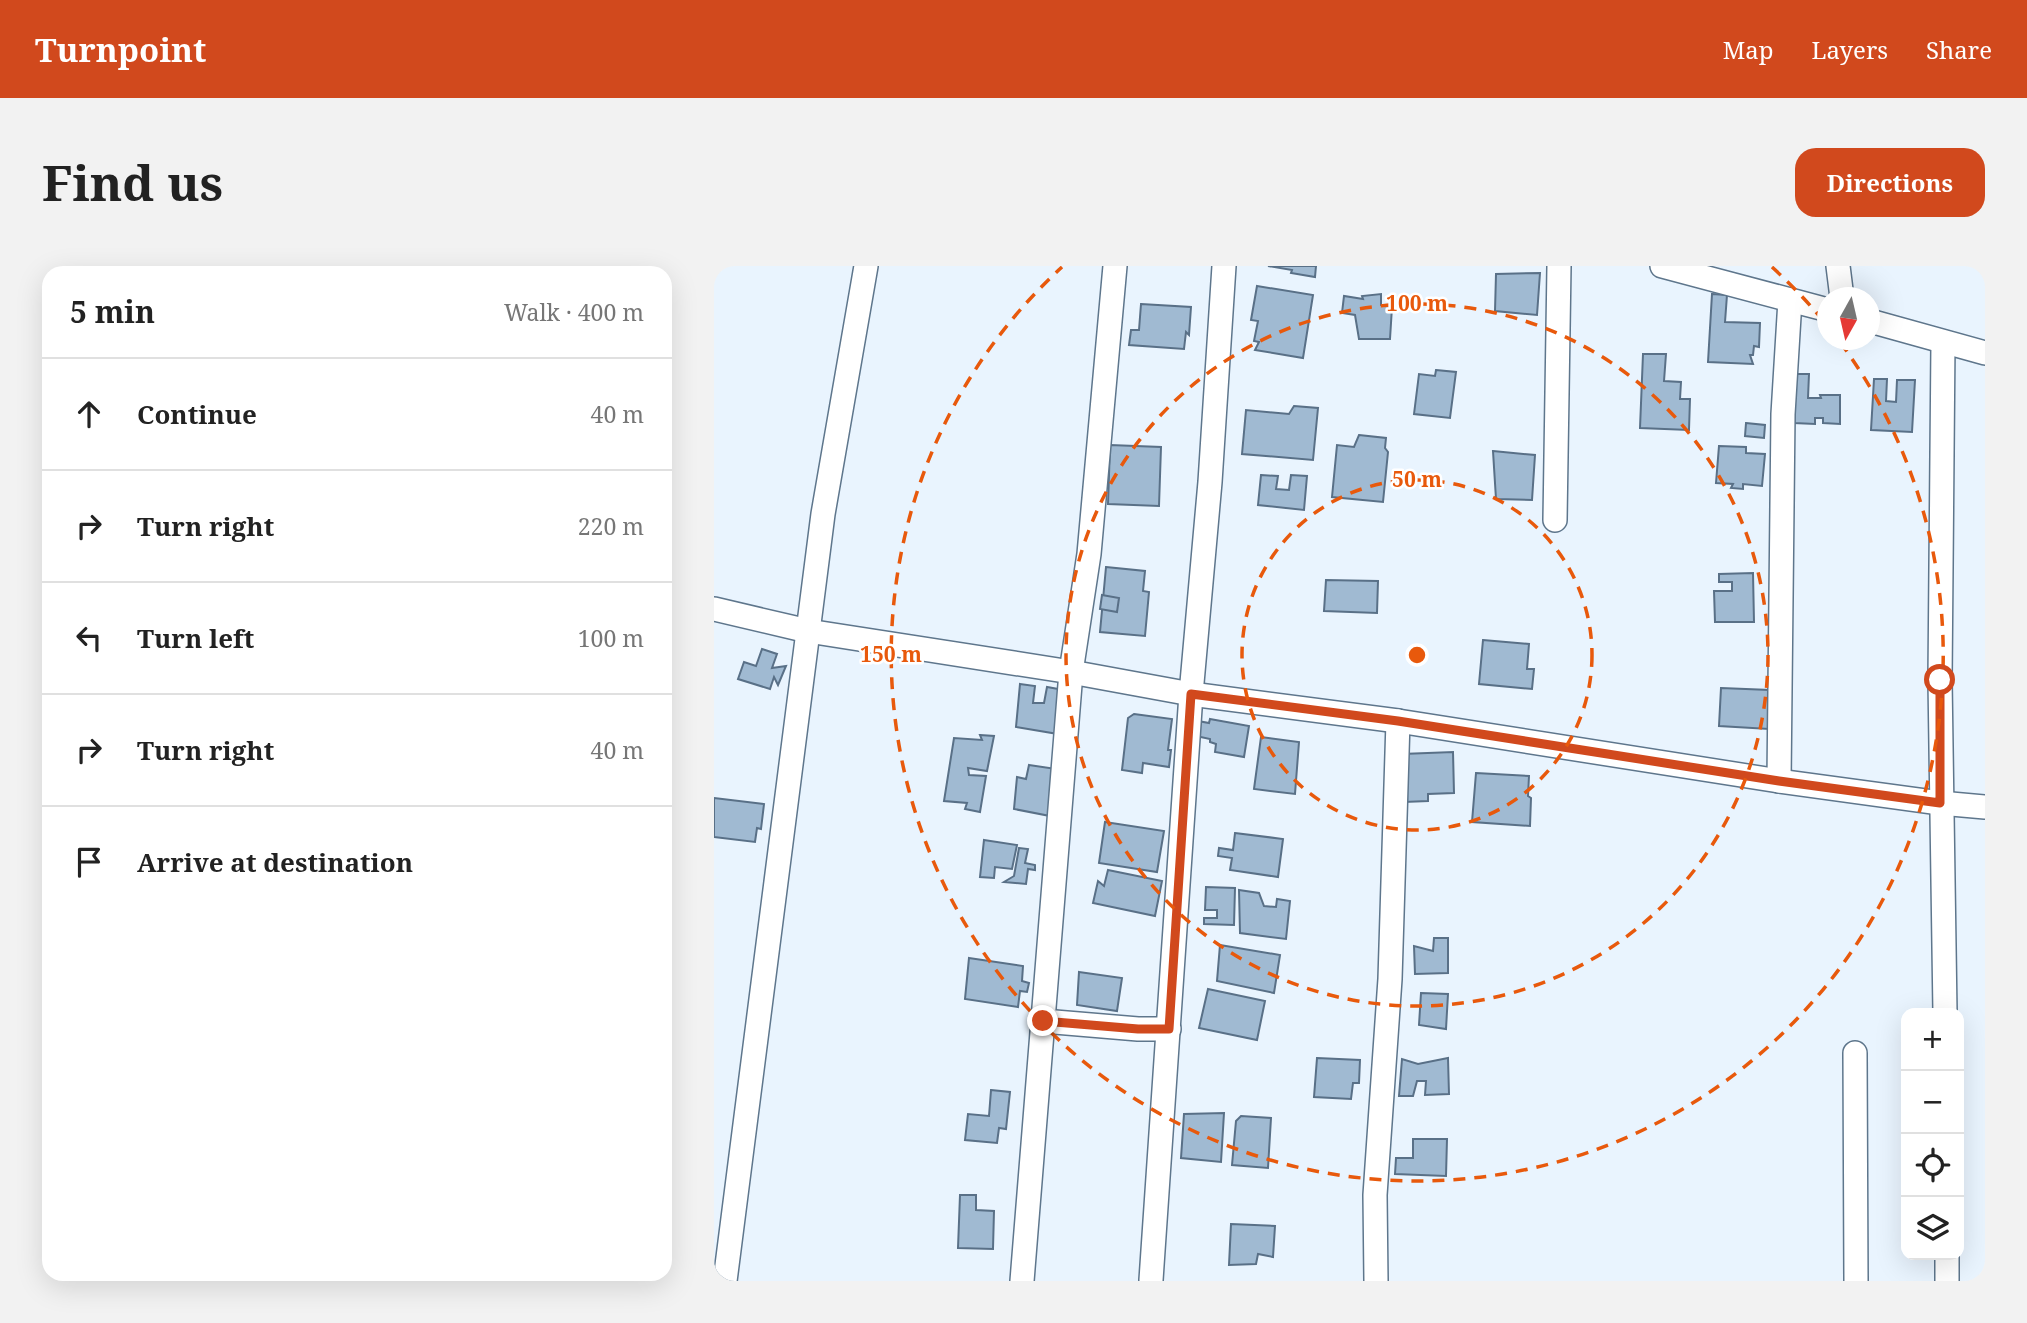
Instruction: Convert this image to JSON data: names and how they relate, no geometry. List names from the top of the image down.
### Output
{
  "north": "bottom",
  "page": {
    "header": "Turnpoint",
    "nav": ["Map", "Layers", "Share"],
    "buttons": "Directions",
    "title": "Find us",
    "heading": ["5 min", "Walk · 400 m"],
    "list": [
      ["Continue", "40 m"],
      ["Turn right", "220 m"],
      ["Turn left", "100 m"],
      ["Turn right", "40 m"],
      "Arrive at destination"
    ],
    "map_buttons": ["+", "−"]
  },
  "rings": ["100 m", "50 m", "150 m"]
}
